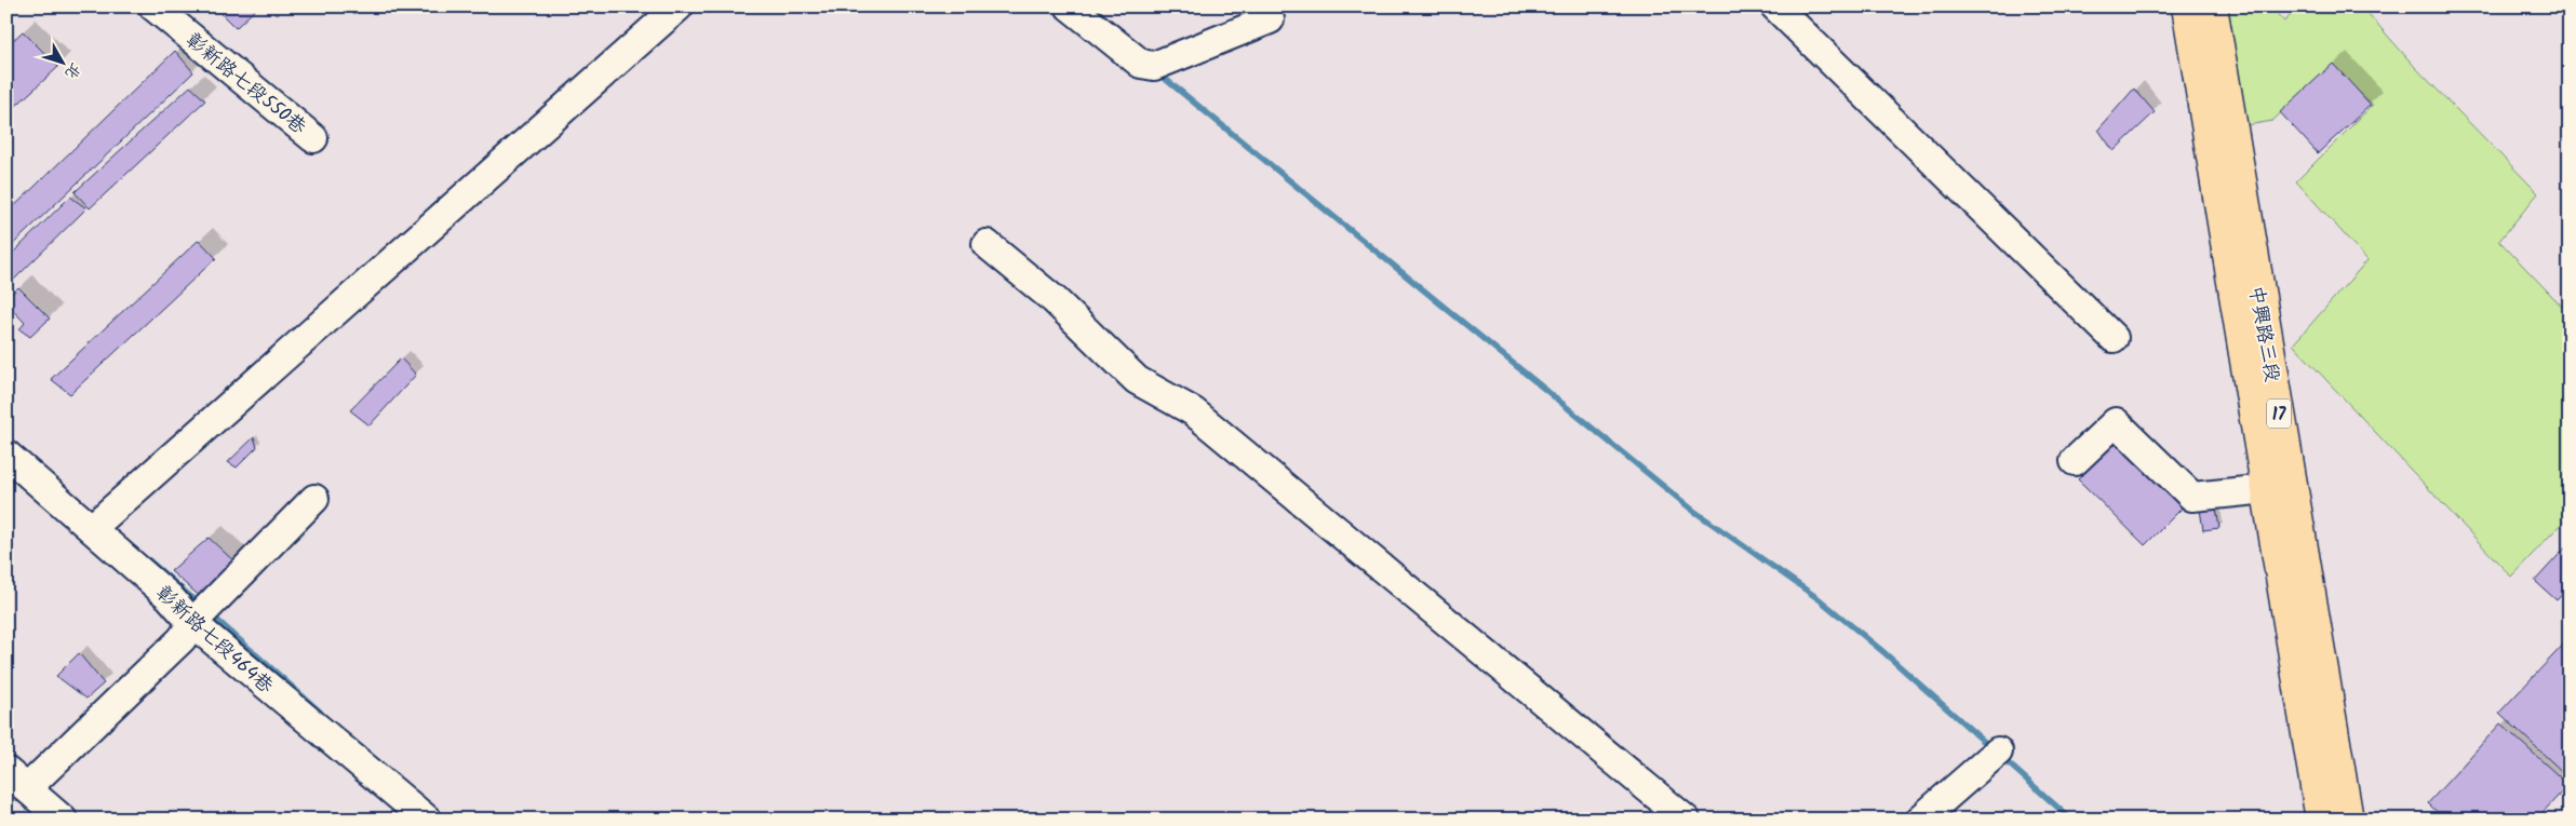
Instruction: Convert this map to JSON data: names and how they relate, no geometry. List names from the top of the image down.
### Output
{
  "streets": {
    "main road": ["中興路三段", "17"],
    "street": ["彰新路七段550巷", "彰新路七段464巷"]
  },
  "north": "bottom right"
}
